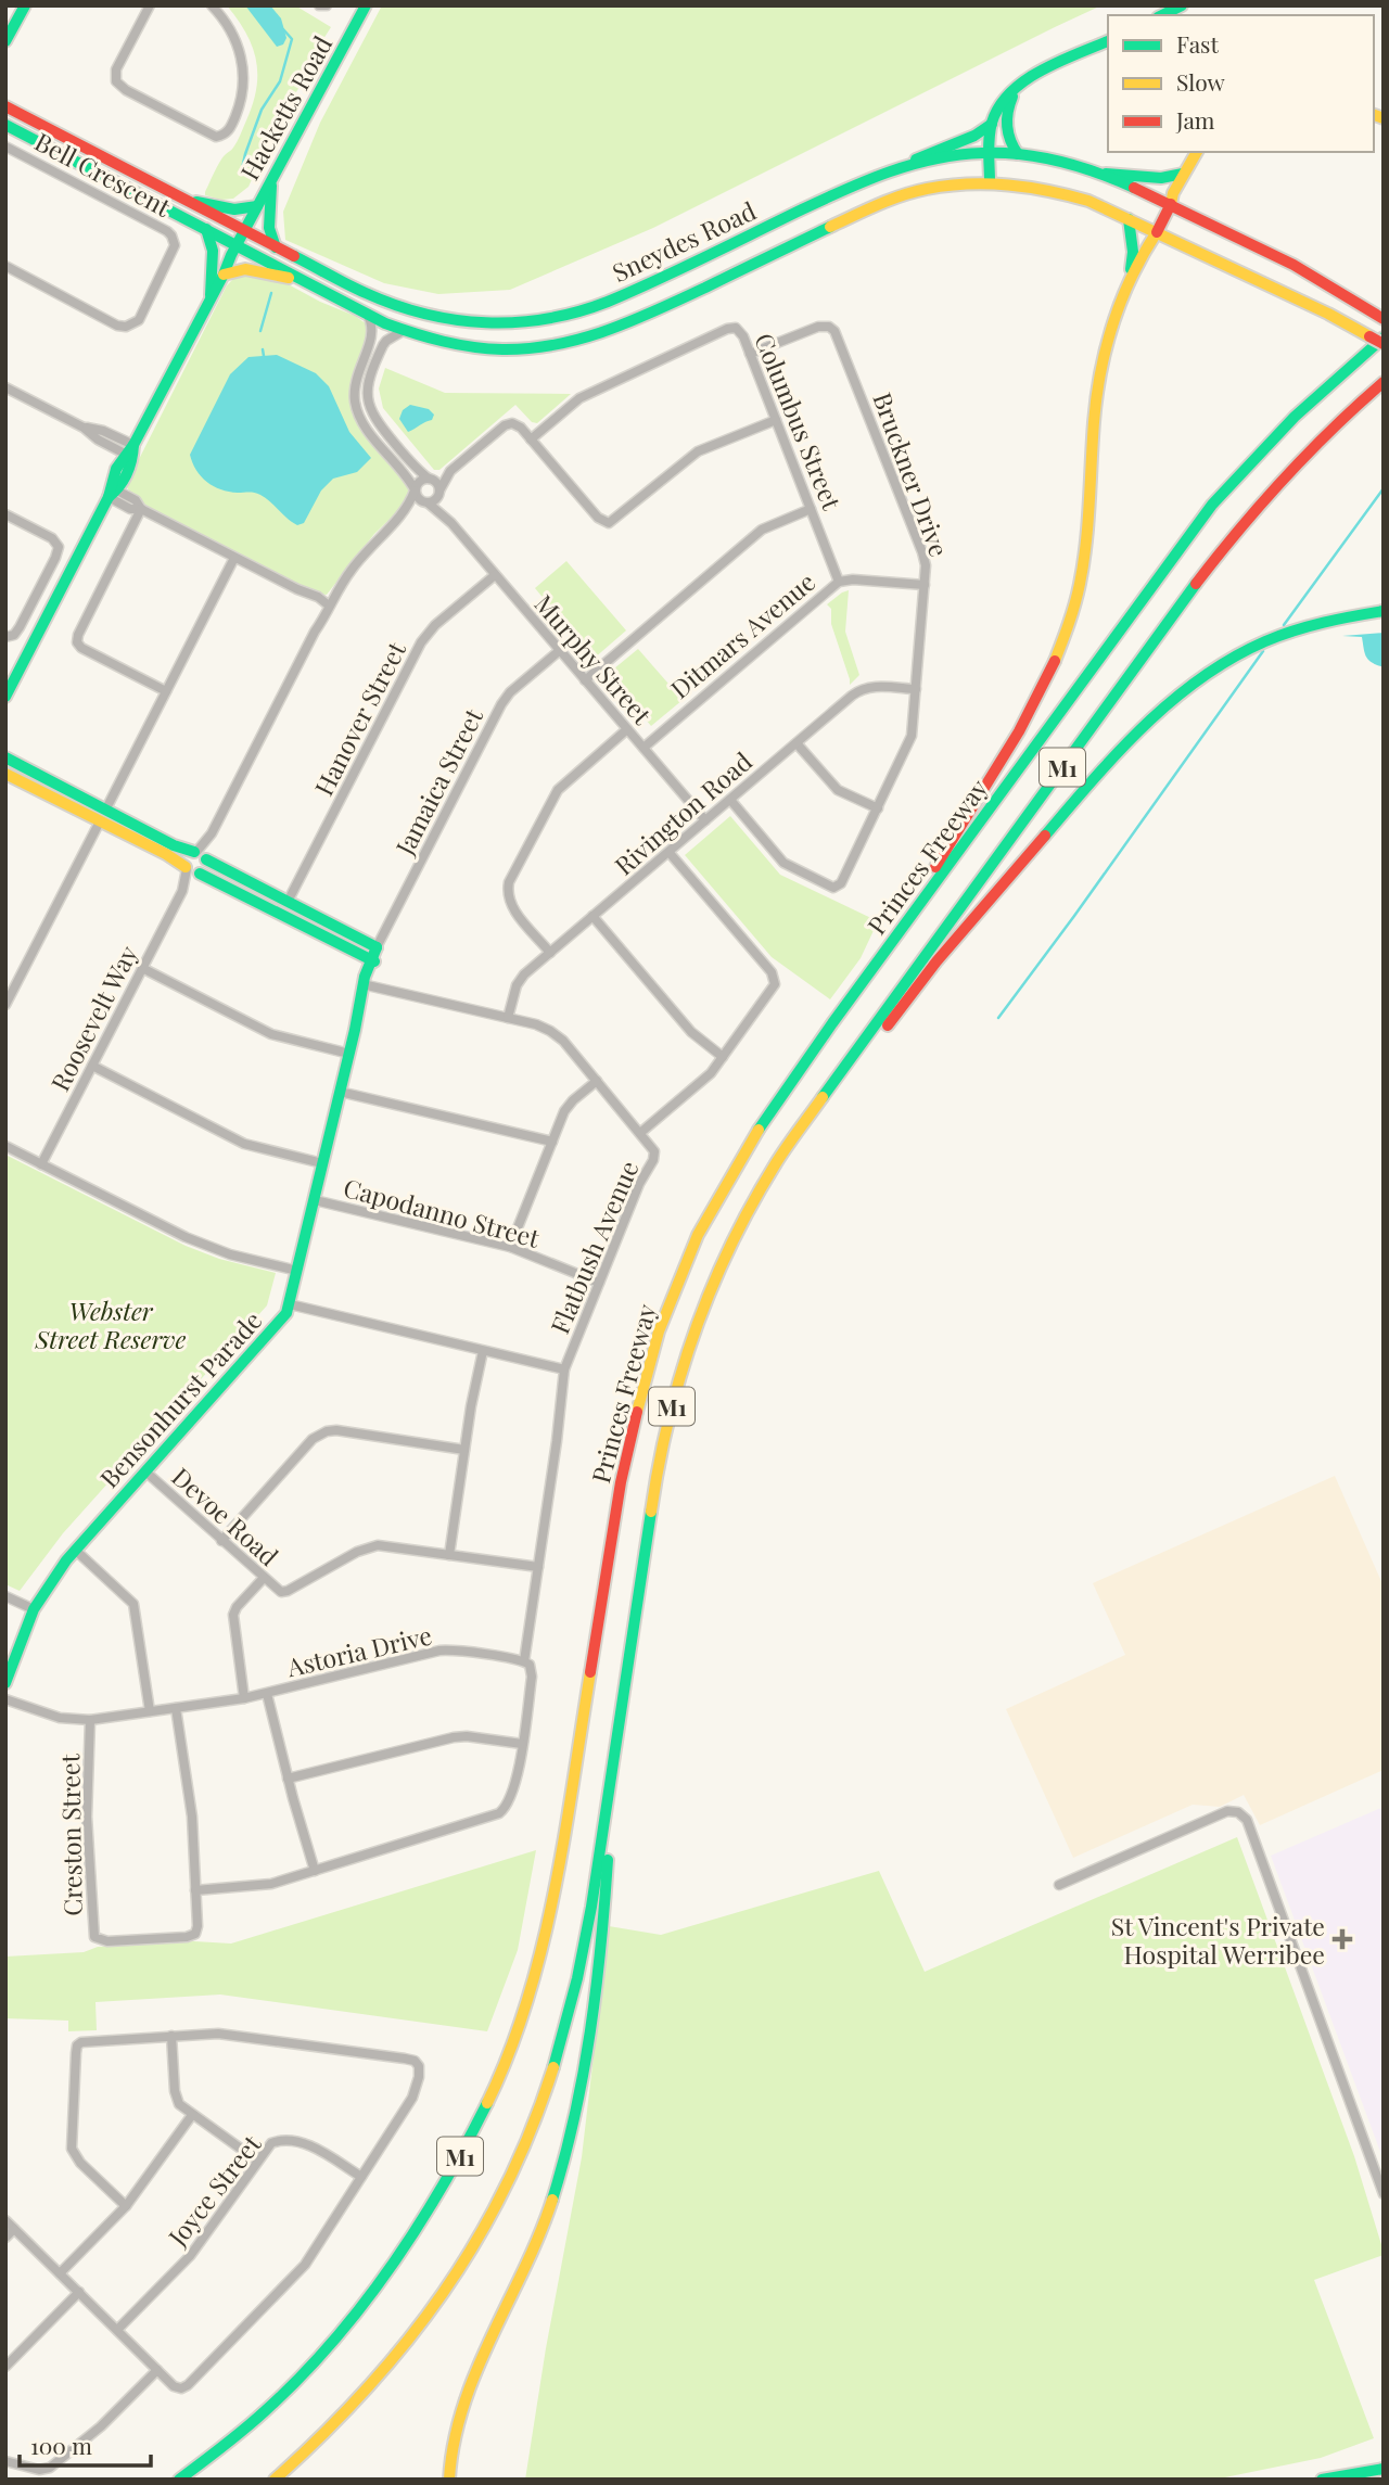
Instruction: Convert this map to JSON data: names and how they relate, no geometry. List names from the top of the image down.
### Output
{
  "streets": {
    "main road": [
      "Hacketts Road",
      "Sneydes Road",
      "M1",
      "Princes Freeway",
      "Bensonhurst Parade"
    ],
    "street": [
      "Bell Crescent",
      "Columbus Street",
      "Bruckner Drive",
      "Ditmars Avenue",
      "Murphy Street",
      "Hanover Street",
      "Jamaica Street",
      "Rivington Road",
      "Roosevelt Way",
      "Capodanno Street",
      "Flatbush Avenue",
      "Devoe Road",
      "Astoria Drive",
      "Creston Street",
      "Joyce Street"
    ]
  },
  "crossings": [
    ["Hacketts Road", "Sneydes Road"],
    ["Columbus Street", "Bruckner Drive"],
    ["Columbus Street", "Ditmars Avenue"],
    ["Bruckner Drive", "Ditmars Avenue"],
    ["Bruckner Drive", "Rivington Road"],
    ["Ditmars Avenue", "Murphy Street"],
    ["Murphy Street", "Hanover Street"],
    ["Murphy Street", "Jamaica Street"],
    ["Murphy Street", "Rivington Road"],
    ["Jamaica Street", "Bensonhurst Parade"],
    ["Rivington Road", "Flatbush Avenue"],
    ["Capodanno Street", "Flatbush Avenue"],
    ["Capodanno Street", "Bensonhurst Parade"],
    ["Flatbush Avenue", "Bensonhurst Parade"],
    ["Flatbush Avenue", "Devoe Road"],
    ["Flatbush Avenue", "Astoria Drive"],
    ["Bensonhurst Parade", "Devoe Road"],
    ["Astoria Drive", "Creston Street"]
  ],
  "parks": ["Webster Street Reserve"],
  "places": {
    "health": ["St Vincent's Private Hospital Werribee"]
  },
  "legend": ["Fast", "Slow", "Jam"],
  "scale_bar": "100 m"
}
